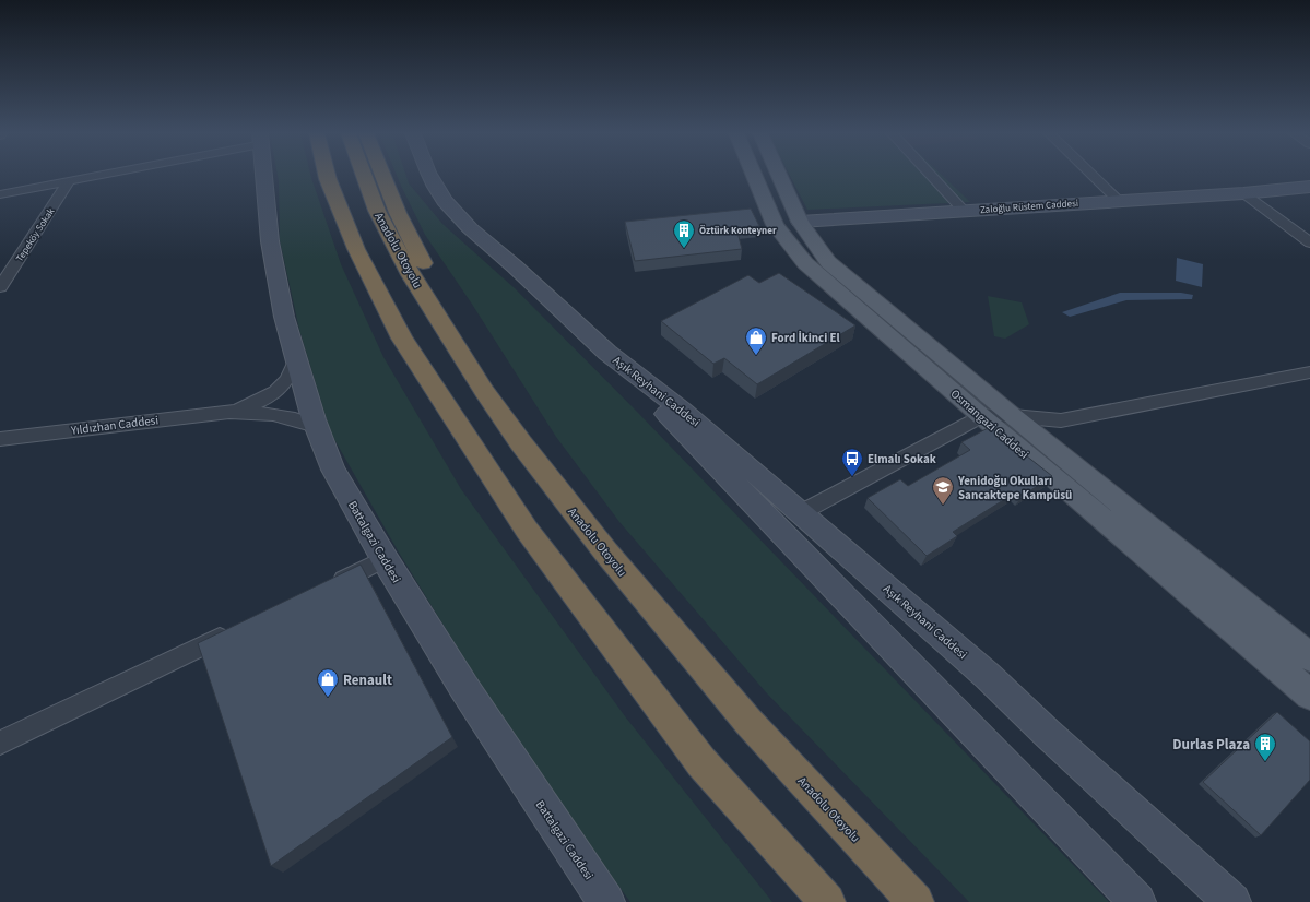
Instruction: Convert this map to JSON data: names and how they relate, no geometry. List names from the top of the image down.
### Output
{
  "streets": {
    "highway": ["Anadolu Otoyolu"],
    "main road": [
      "Zaloğlu Rüstem Caddesi",
      "Aşık Reyhani Caddesi",
      "Osmangazi Caddesi",
      "Battalgazi Caddesi"
    ],
    "street": ["Tepeköy Sokak", "Yıldızhan Caddesi"]
  },
  "crossings": [
    ["Zaloğlu Rüstem Caddesi", "Osmangazi Caddesi"]
  ],
  "places": {
    "building": ["Öztürk Konteyner", "Durlas Plaza"],
    "shop": ["Ford İkinci El", "Renault"],
    "bus stop": ["Elmalı Sokak"],
    "school or university": ["Yenidoğu Okulları Sancaktepe Kampüsü"]
  }
}
